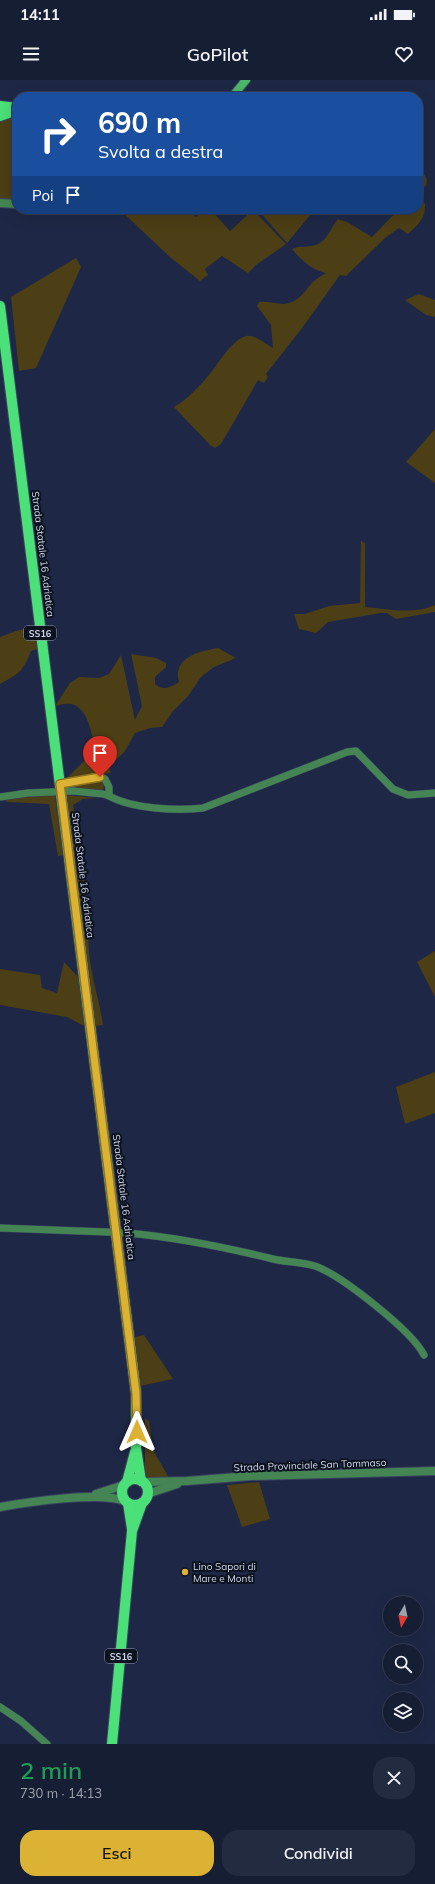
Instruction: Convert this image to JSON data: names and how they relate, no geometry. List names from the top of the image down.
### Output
{
  "streets": {
    "main road": ["Strada Statale 16 Adriatica", "SS16"],
    "street": ["Strada Provinciale San Tommaso"]
  },
  "crossings": [
    ["Strada Statale 16 Adriatica", "SS16"],
    ["Strada Statale 16 Adriatica", "Strada Provinciale San Tommaso"],
    ["SS16", "Strada Provinciale San Tommaso"]
  ],
  "places": ["Lino Sapori di Mare e Monti"],
  "north": "bottom",
  "page": {
    "status": "14:11",
    "header": "GoPilot",
    "turn": ["690 m", "Svolta a destra"],
    "then": "Poi",
    "heading": ["2 min", "730 m · 14:13"],
    "buttons": ["Esci", "Condividi"]
  }
}
